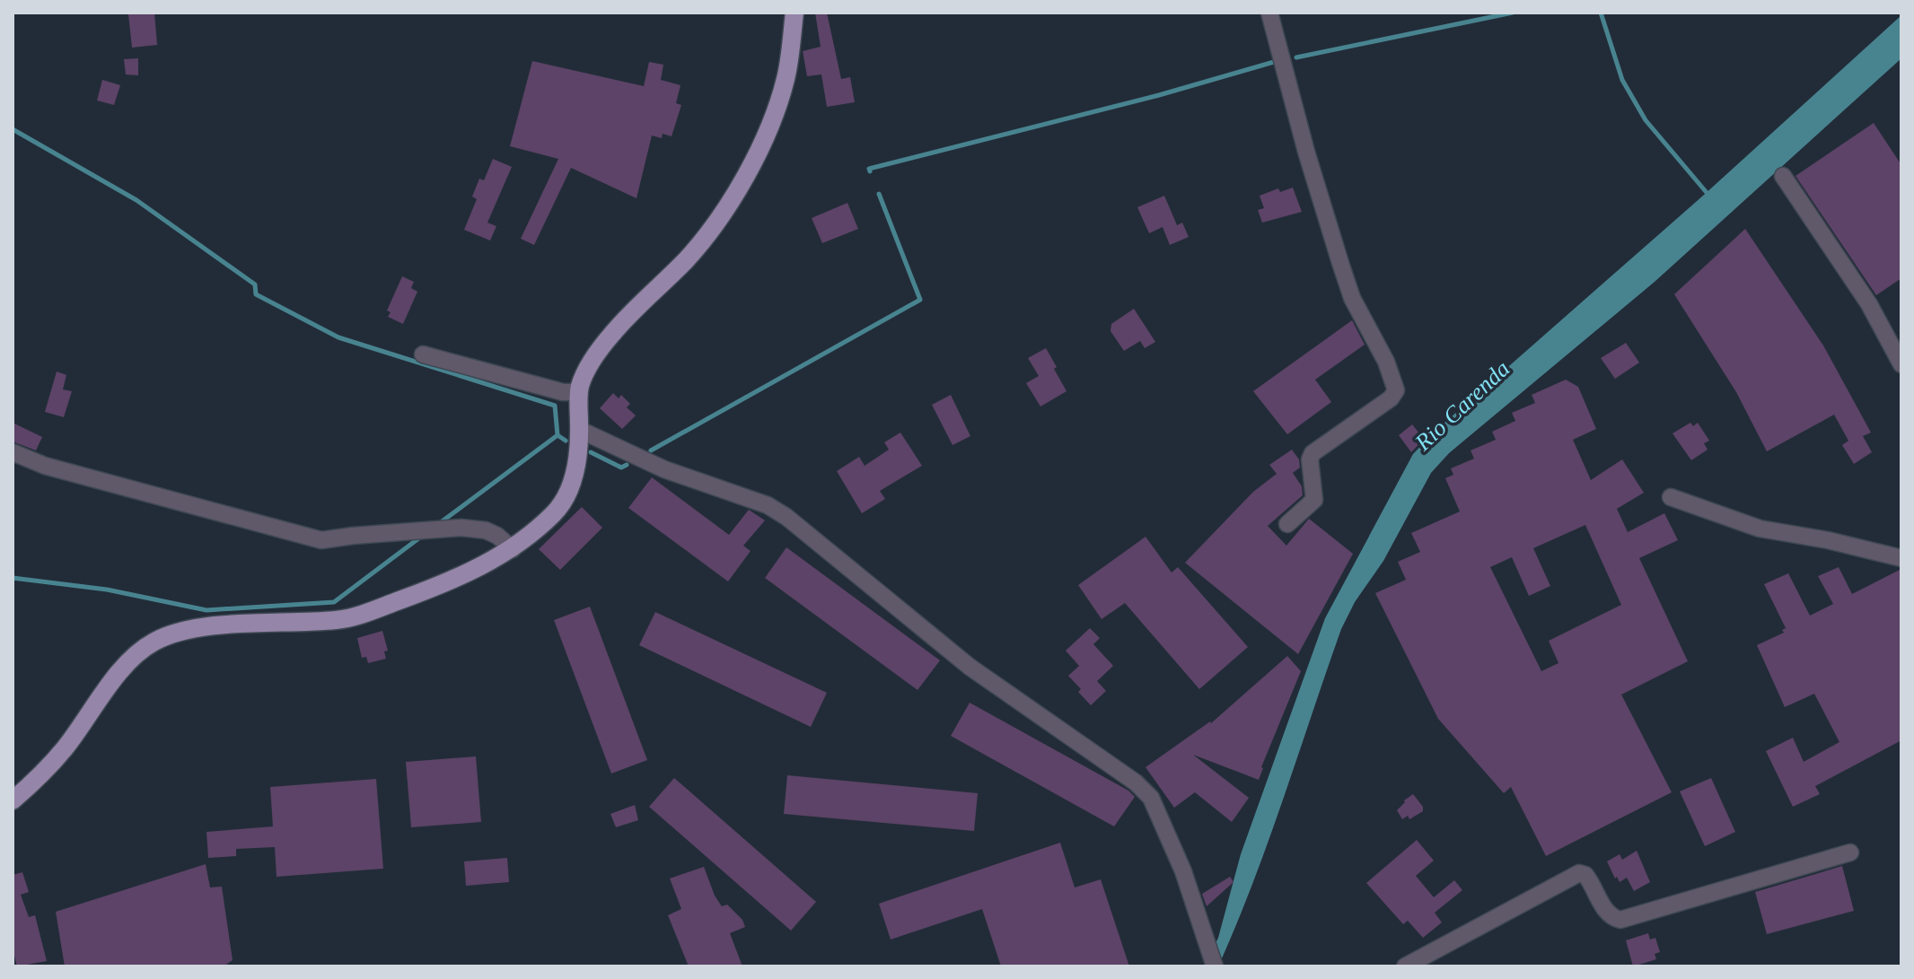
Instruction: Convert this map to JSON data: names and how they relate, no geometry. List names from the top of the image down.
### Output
{
  "water": ["Rio Carenda"]
}
